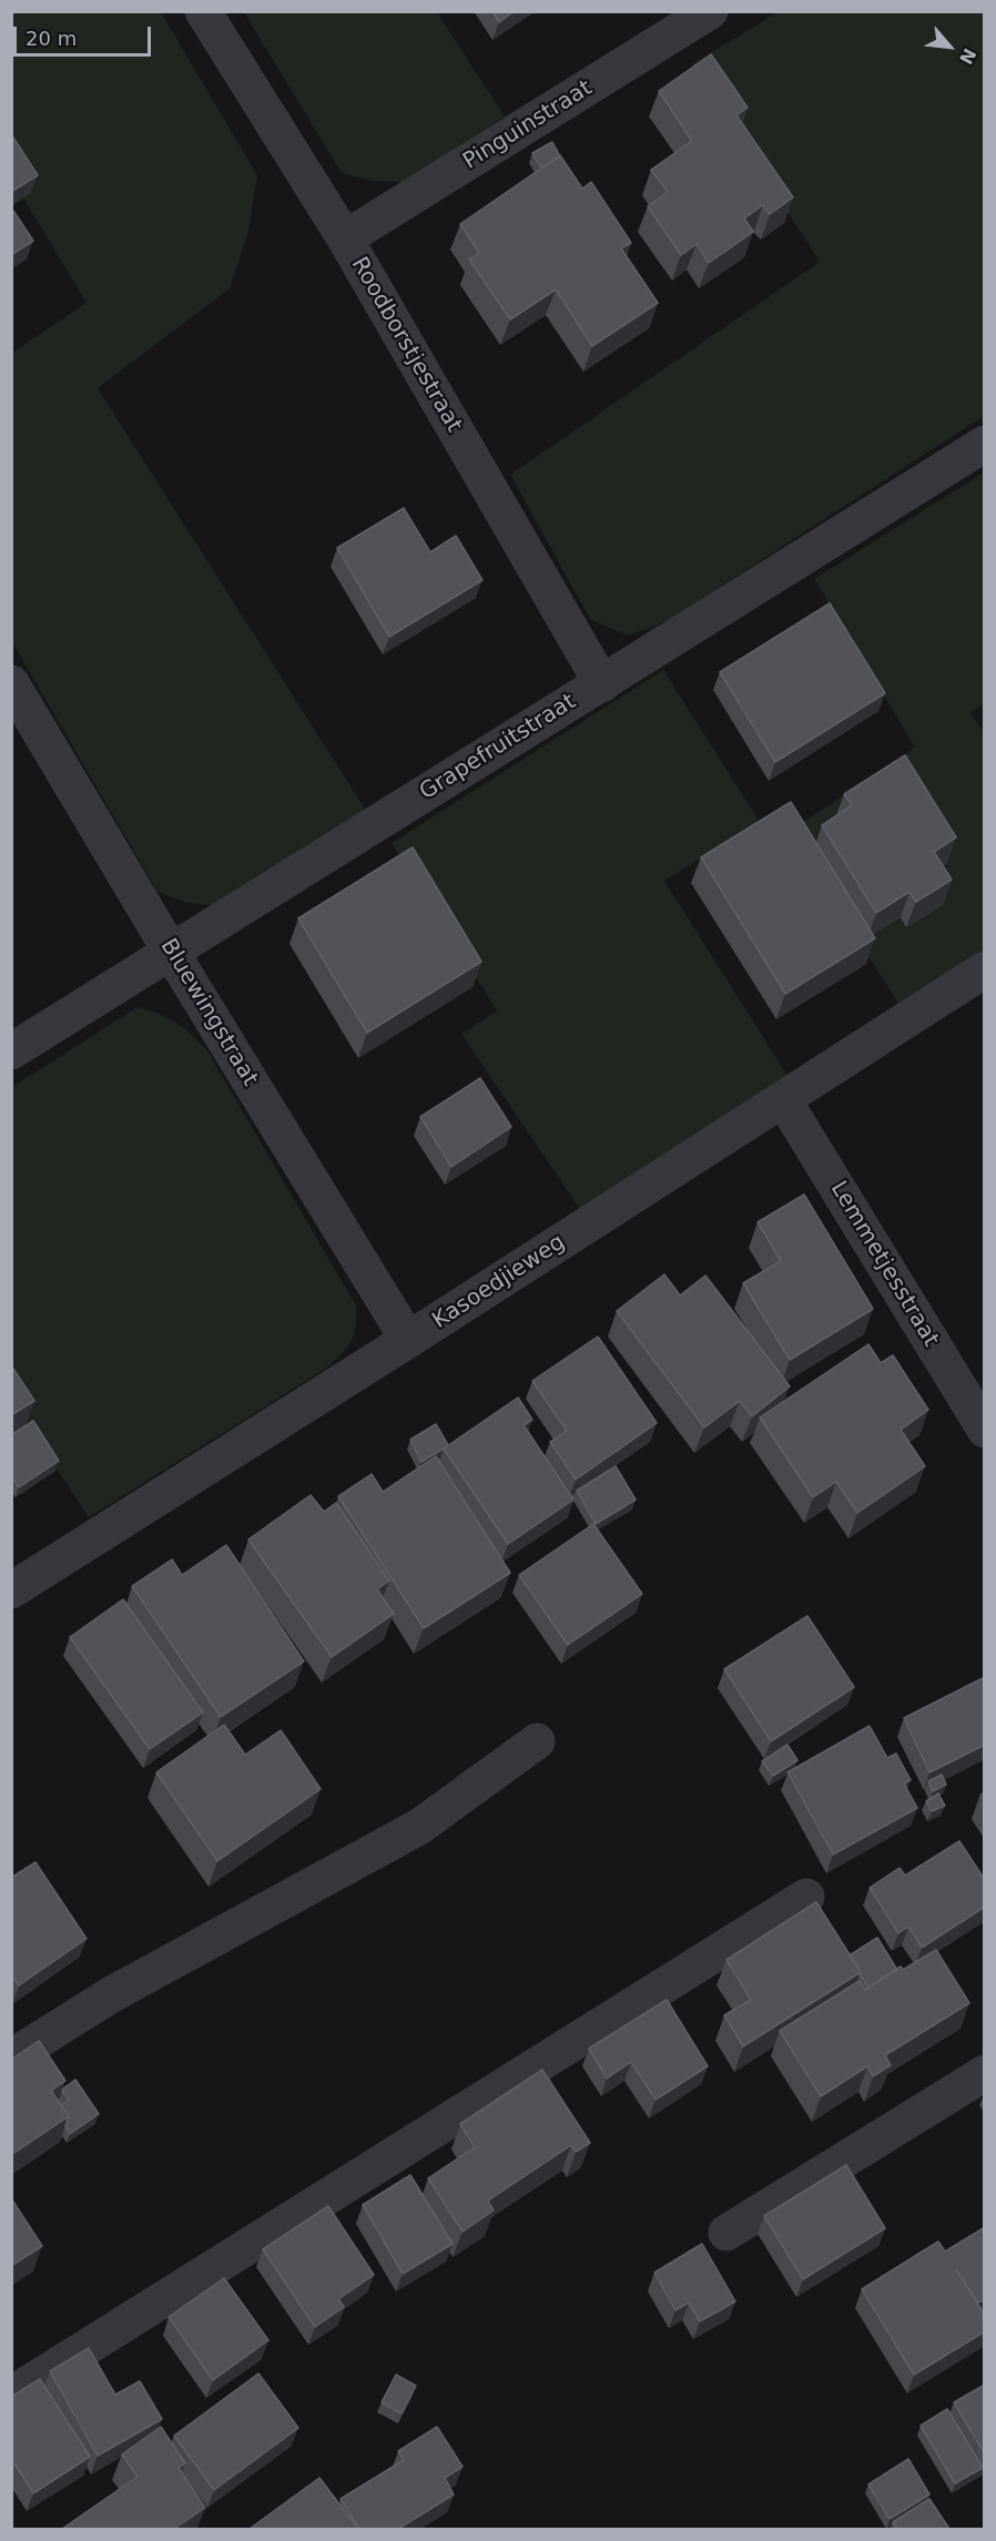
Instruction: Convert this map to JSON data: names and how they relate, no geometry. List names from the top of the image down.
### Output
{
  "streets": {
    "street": [
      "Pinguinstraat",
      "Roodborstjestraat",
      "Grapefruitstraat",
      "Bluewingstraat",
      "Lemmetjesstraat",
      "Kasoedjieweg"
    ]
  },
  "crossings": [
    ["Pinguinstraat", "Roodborstjestraat"],
    ["Roodborstjestraat", "Grapefruitstraat"],
    ["Grapefruitstraat", "Bluewingstraat"],
    ["Bluewingstraat", "Kasoedjieweg"],
    ["Lemmetjesstraat", "Kasoedjieweg"]
  ],
  "scale_bar": "20 m",
  "north": "bottom right"
}
